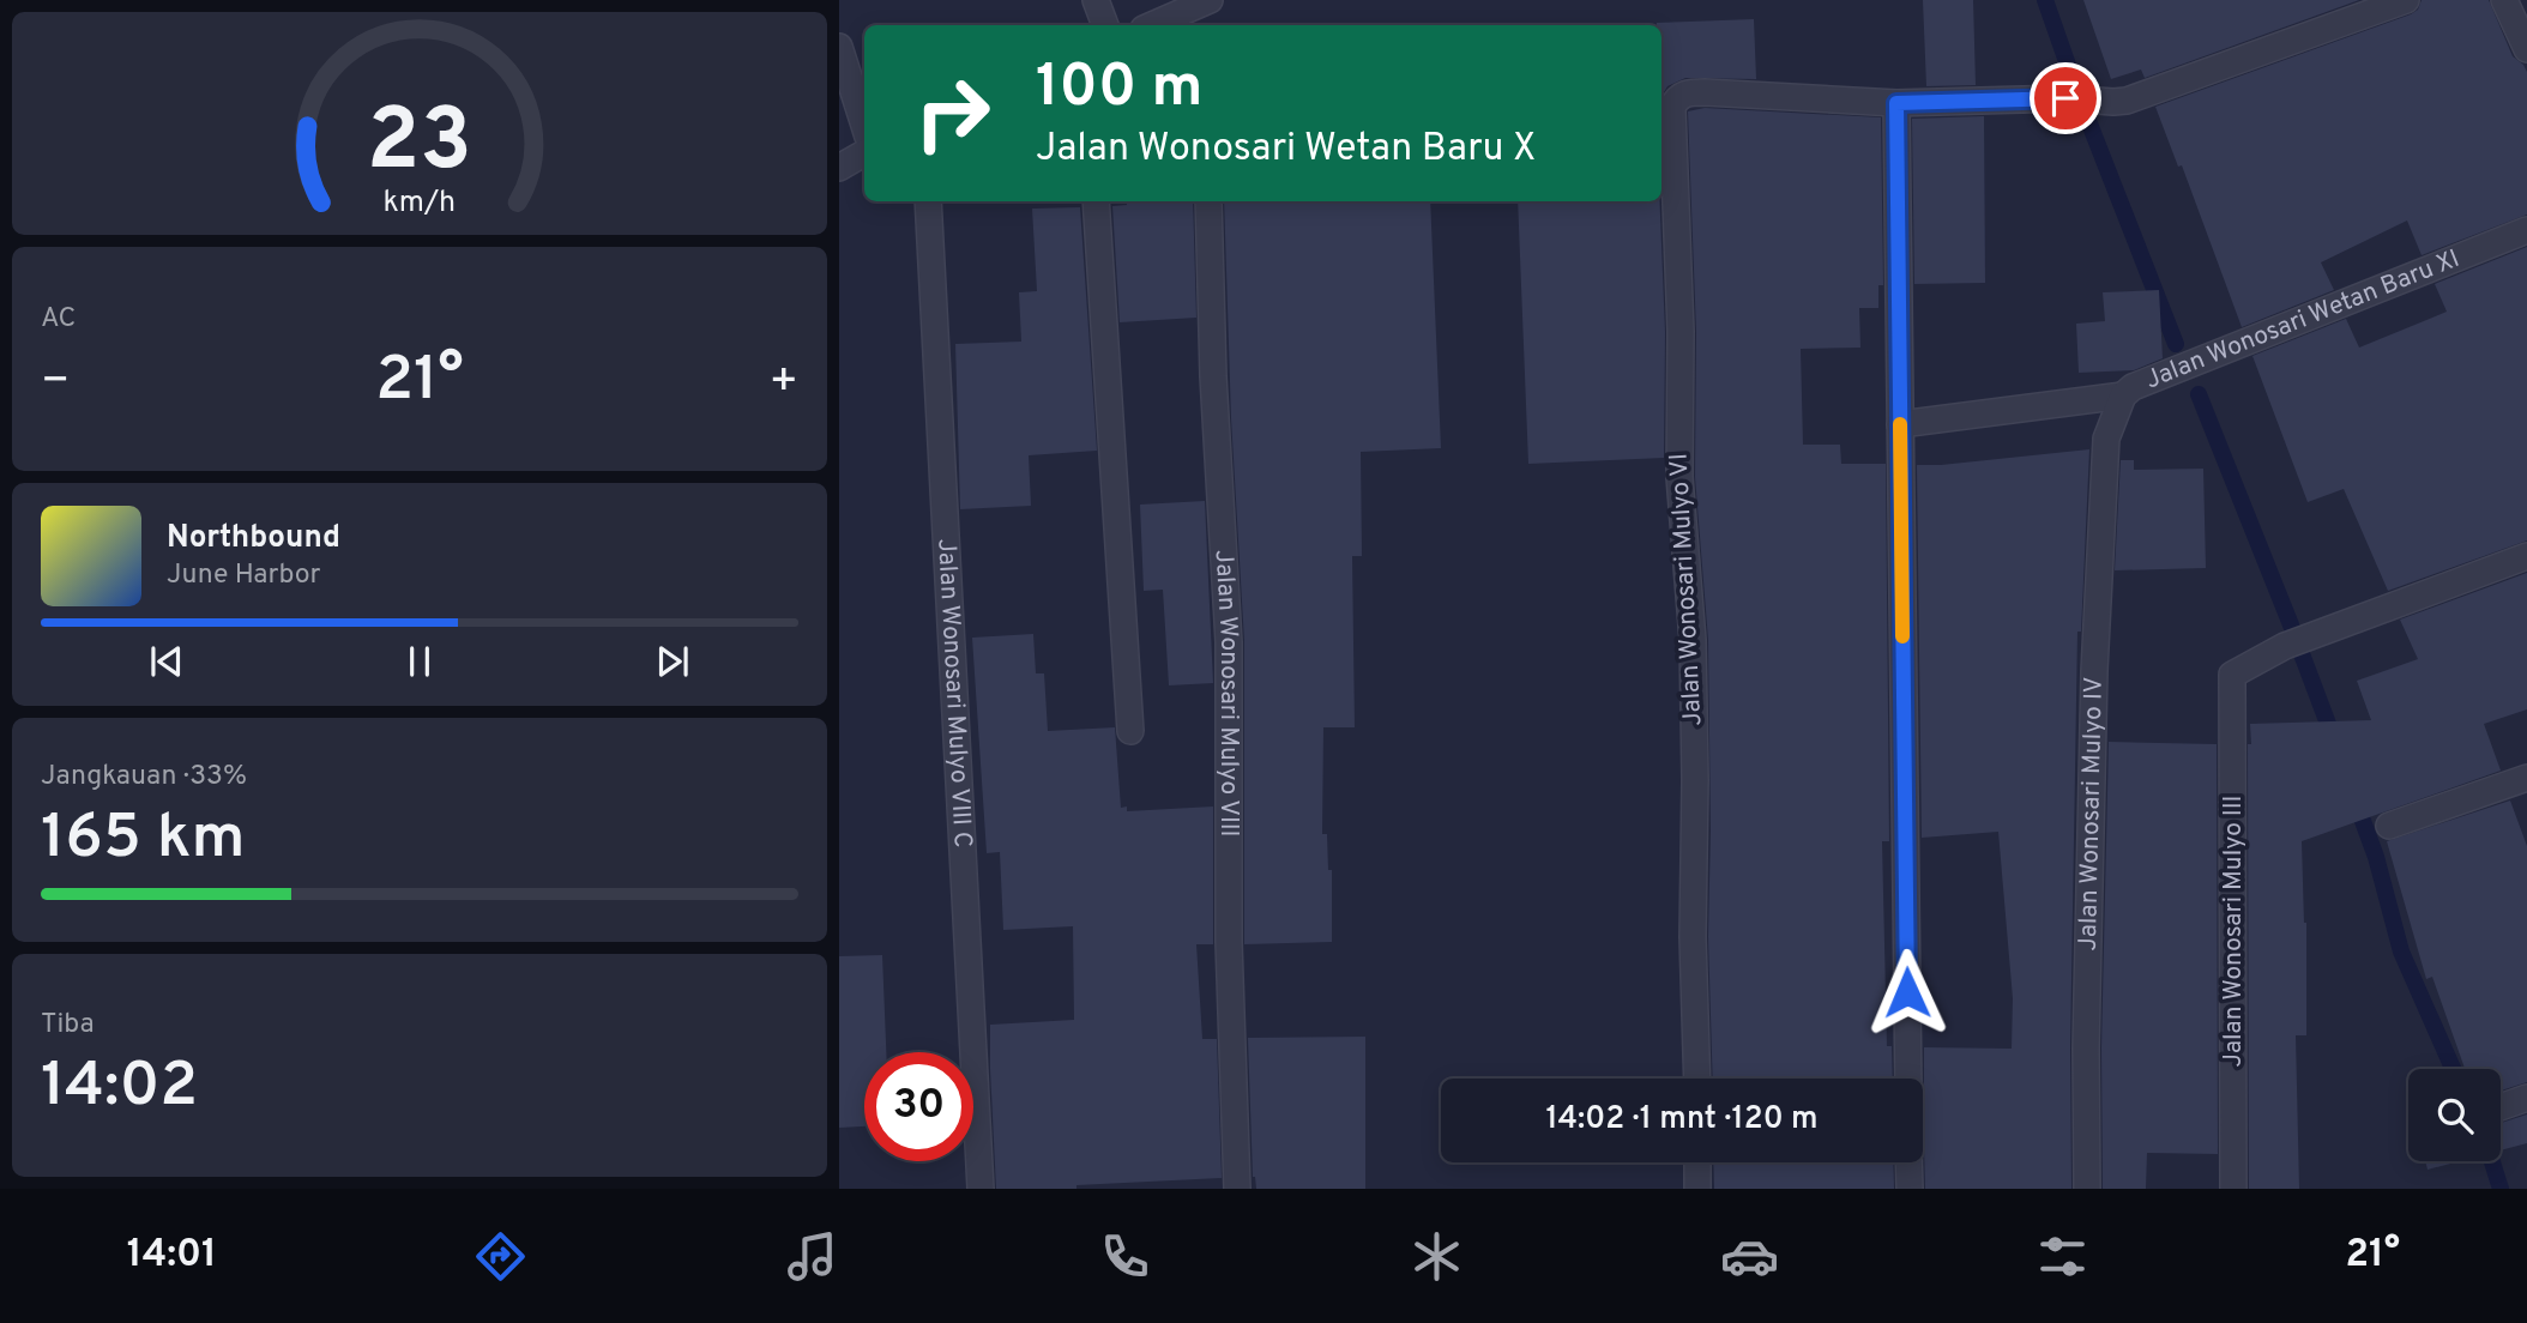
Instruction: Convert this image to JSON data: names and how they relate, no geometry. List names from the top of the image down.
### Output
{
  "streets": {
    "street": [
      "Jalan Wonosari Wetan Baru XI",
      "Jalan Wonosari Mulyo VI",
      "Jalan Wonosari Mulyo VIII C",
      "Jalan Wonosari Mulyo VIII",
      "Jalan Wonosari Mulyo IV",
      "Jalan Wonosari Mulyo III"
    ]
  },
  "crossings": [
    ["Jalan Wonosari Wetan Baru XI", "Jalan Wonosari Mulyo IV"]
  ],
  "page": {
    "turn": ["100 m", "Jalan Wonosari Wetan Baru X"],
    "tile": [
      "AC",
      ["Jangkauan · 33%", "165 km"],
      ["Tiba", "14:02"]
    ],
    "heat": ["−", "21°", "+"],
    "song": ["Northbound", "June Harbor"],
    "limit": "30",
    "trip": "14:02 · 1 mnt · 120 m",
    "tabs": ["14:01", "21°"],
    "gauge": ["23", "km/h"]
  }
}
